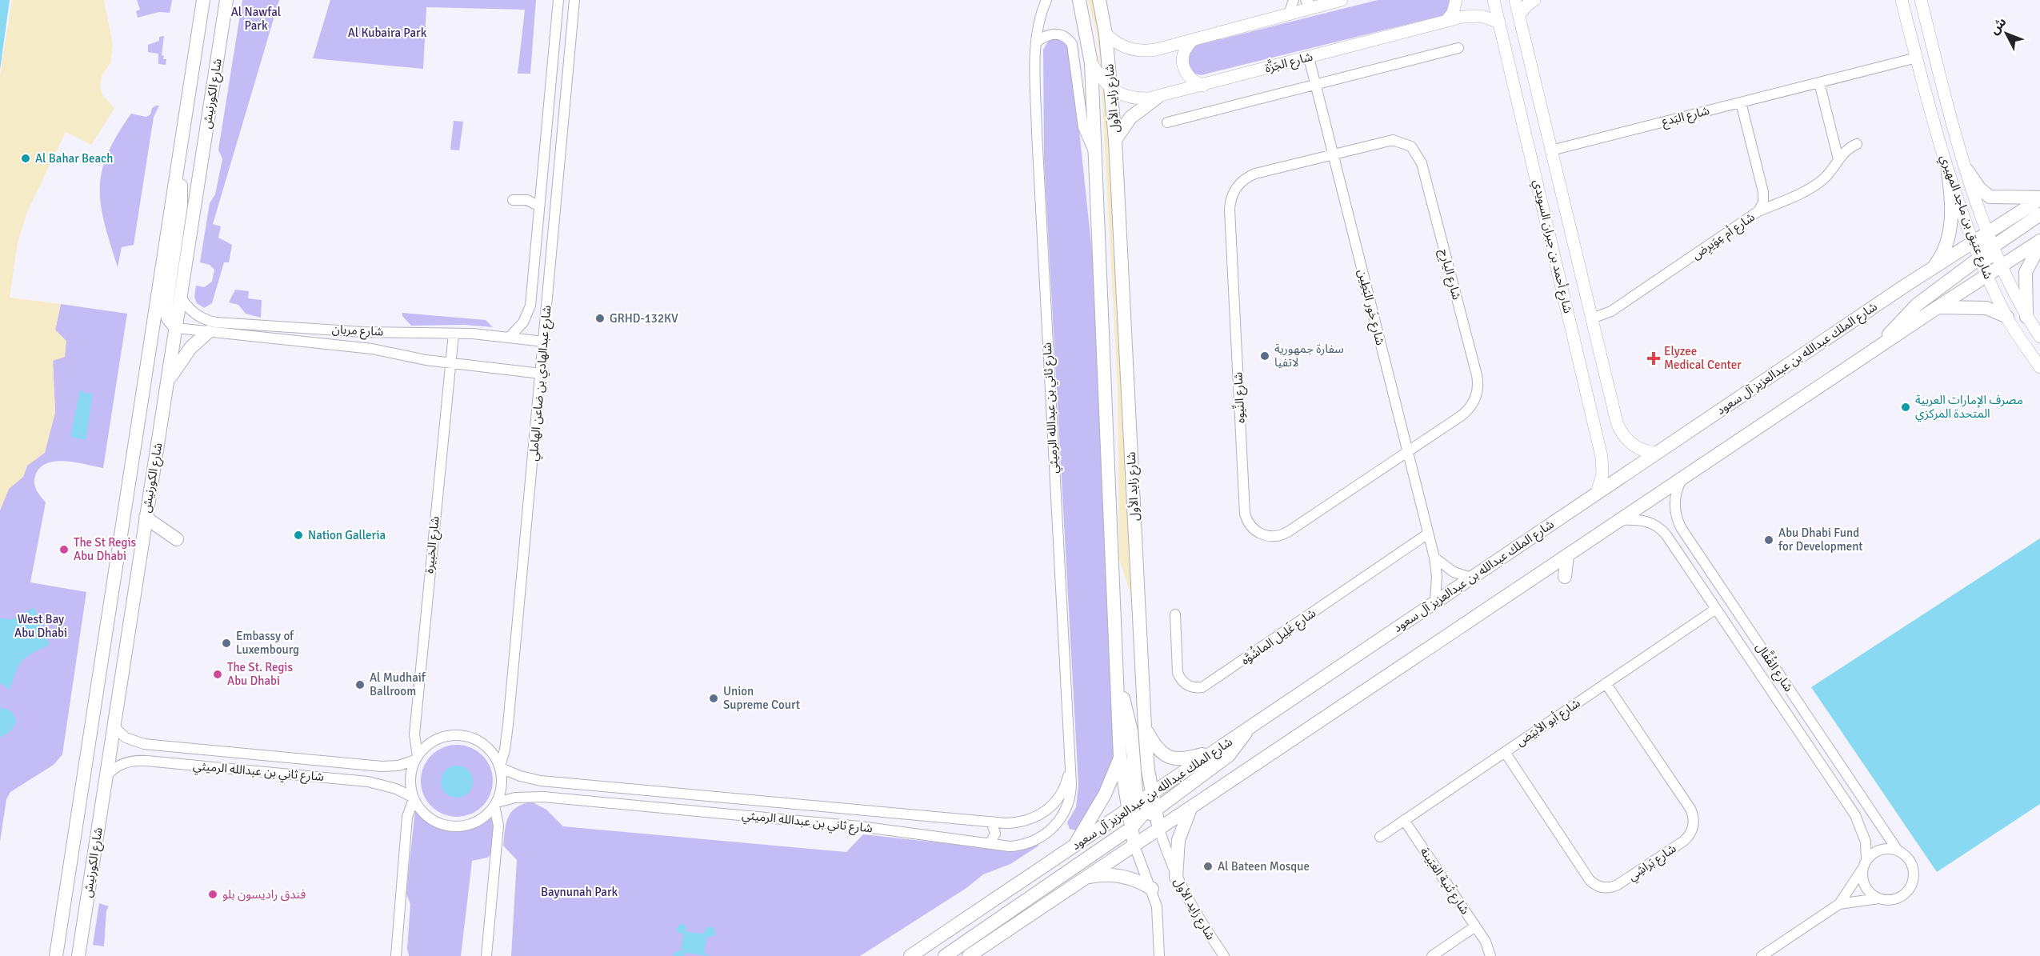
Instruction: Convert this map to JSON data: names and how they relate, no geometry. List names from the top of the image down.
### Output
{
  "streets": {
    "main road": ["شارع الكورنيش", "شارع زايد الأول", "شارع الملك عبدالله بن عبدالعزيز آل سعود"],
    "street": [
      "شارع الجَزَّة",
      "شارع البَدع",
      "شارع عتيق بن ماجد المهيري",
      "شارع أم عِوَيرِض",
      "شارع أحمد بن جبران السويدي",
      "شارع اليارِح",
      "شارع خَور البَطِين",
      "شارع مربان",
      "شارع عبدالهادي بن ضاعن الهاملي",
      "شارع النِّيوه",
      "شارع ثاني بن عبدالله الرميثي",
      "شارع الخبيرة",
      "شارع غَلِيل الماشُوَّه",
      "شارع القُفَّال",
      "شارع أبو الأبيَض",
      "شارع بَراشِي",
      "شارع ثَنية الغبَينة"
    ]
  },
  "crossings": [
    ["شارع الجَزَّة", "شارع زايد الأول"],
    ["شارع الجَزَّة", "شارع أحمد بن جبران السويدي"],
    ["شارع الجَزَّة", "شارع خَور البَطِين"],
    ["شارع الكورنيش", "شارع مربان"],
    ["شارع الكورنيش", "شارع ثاني بن عبدالله الرميثي"],
    ["شارع زايد الأول", "شارع الملك عبدالله بن عبدالعزيز آل سعود"],
    ["شارع البَدع", "شارع عتيق بن ماجد المهيري"],
    ["شارع البَدع", "شارع أم عِوَيرِض"],
    ["شارع البَدع", "شارع أحمد بن جبران السويدي"],
    ["شارع عتيق بن ماجد المهيري", "شارع الملك عبدالله بن عبدالعزيز آل سعود"],
    ["شارع أم عِوَيرِض", "شارع أحمد بن جبران السويدي"],
    ["شارع أحمد بن جبران السويدي", "شارع الملك عبدالله بن عبدالعزيز آل سعود"],
    ["شارع اليارِح", "شارع خَور البَطِين"],
    ["شارع اليارِح", "شارع النِّيوه"],
    ["شارع خَور البَطِين", "شارع الملك عبدالله بن عبدالعزيز آل سعود"],
    ["شارع خَور البَطِين", "شارع النِّيوه"],
    ["شارع خَور البَطِين", "شارع غَلِيل الماشُوَّه"],
    ["شارع مربان", "شارع عبدالهادي بن ضاعن الهاملي"],
    ["شارع مربان", "شارع الخبيرة"],
    ["شارع عبدالهادي بن ضاعن الهاملي", "شارع ثاني بن عبدالله الرميثي"],
    ["شارع عبدالهادي بن ضاعن الهاملي", "شارع الخبيرة"],
    ["شارع ثاني بن عبدالله الرميثي", "شارع الخبيرة"],
    ["شارع القُفَّال", "شارع أبو الأبيَض"],
    ["شارع أبو الأبيَض", "شارع بَراشِي"],
    ["شارع أبو الأبيَض", "شارع ثَنية الغبَينة"]
  ],
  "parks": [
    "Al Nawfal Park",
    "Al Kubaira Park",
    "West Bay Abu Dhabi",
    "Baynunah Park"
  ],
  "places": {
    "other": [
      "Al Bahar Beach",
      "GRHD-132KV",
      "سفارة جمهورية لاتفيا",
      "مصرف الإمارات العربية المتحدة المركزي",
      "Nation Galleria",
      "Abu Dhabi Fund for Development",
      "The St Regis Abu Dhabi",
      "Embassy of Luxembourg",
      "The St. Regis Abu Dhabi",
      "Al Mudhaif Ballroom",
      "Union Supreme Court",
      "Al Bateen Mosque",
      "فندق راديسون بلو"
    ],
    "health": ["Elyzee Medical Center"]
  },
  "north": "top left"
}
